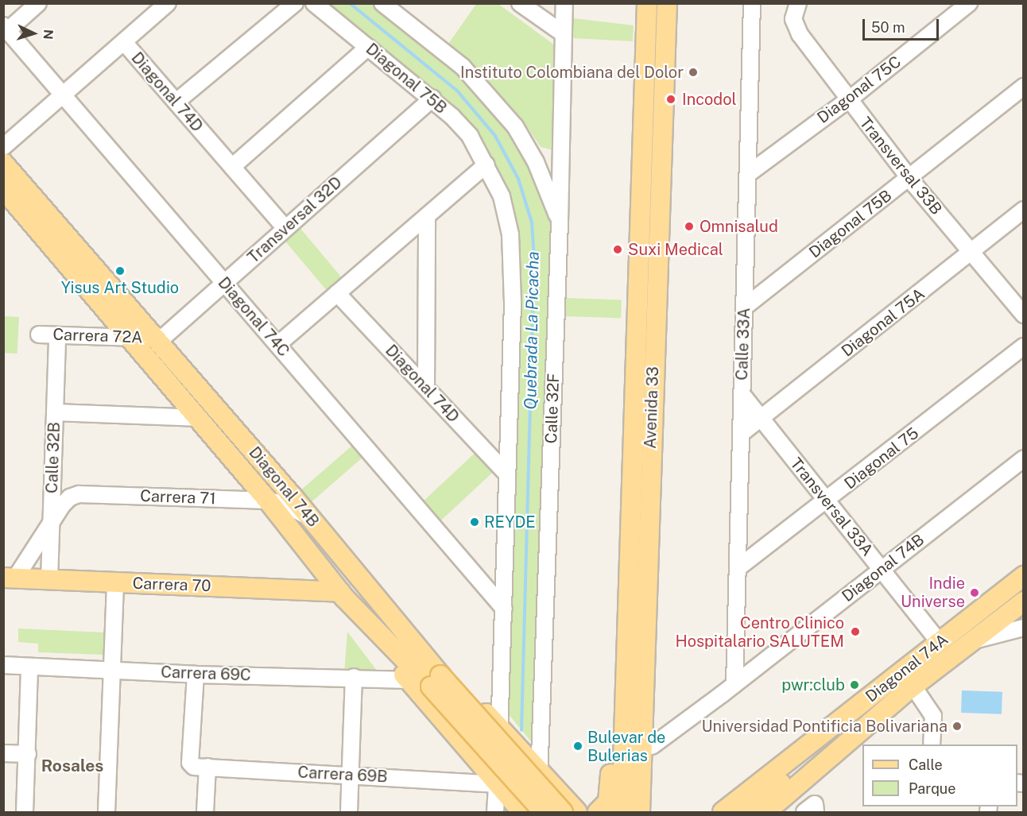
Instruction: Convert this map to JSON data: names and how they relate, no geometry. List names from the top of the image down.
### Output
{
  "streets": {
    "main road": [
      "Avenida 33",
      "Diagonal 74B",
      "Carrera 70",
      "Diagonal 74A"
    ],
    "street": [
      "Diagonal 75B",
      "Diagonal 75C",
      "Diagonal 74D",
      "Transversal 33B",
      "Transversal 32D",
      "Diagonal 74C",
      "Diagonal 75A",
      "Carrera 72A",
      "Calle 33A",
      "Calle 32F",
      "Calle 32B",
      "Diagonal 75",
      "Carrera 71",
      "Transversal 33A",
      "Carrera 69C",
      "Carrera 69B"
    ]
  },
  "crossings": [
    ["Diagonal 75B", "Transversal 33B"],
    ["Diagonal 75B", "Transversal 32D"],
    ["Diagonal 75B", "Calle 33A"],
    ["Diagonal 75C", "Transversal 33B"],
    ["Diagonal 75C", "Calle 33A"],
    ["Diagonal 74D", "Transversal 32D"],
    ["Transversal 33B", "Diagonal 75A"],
    ["Transversal 32D", "Diagonal 74C"],
    ["Transversal 32D", "Carrera 72A"],
    ["Transversal 32D", "Diagonal 74B"],
    ["Diagonal 75A", "Calle 33A"],
    ["Diagonal 75A", "Transversal 33A"],
    ["Carrera 72A", "Calle 32B"],
    ["Carrera 72A", "Diagonal 74B"],
    ["Calle 33A", "Diagonal 75"],
    ["Calle 33A", "Diagonal 74B"],
    ["Calle 33A", "Transversal 33A"],
    ["Calle 32B", "Carrera 71"],
    ["Calle 32B", "Carrera 70"],
    ["Diagonal 75", "Transversal 33A"],
    ["Diagonal 74B", "Carrera 71"],
    ["Diagonal 74B", "Transversal 33A"],
    ["Diagonal 74B", "Carrera 70"],
    ["Carrera 71", "Carrera 70"],
    ["Transversal 33A", "Diagonal 74A"],
    ["Carrera 69C", "Carrera 69B"]
  ],
  "districts": ["Rosales"],
  "water": ["Quebrada La Picacha"],
  "places": [
    "Instituto Colombiana del Dolor",
    "Incodol",
    "Omnisalud",
    "Suxi Medical",
    "Yisus Art Studio",
    "REYDE",
    "Indie Universe",
    "Centro Clinico Hospitalario SALUTEM",
    "pwr:club",
    "Universidad Pontificia Bolivariana",
    "Bulevar de Bulerias"
  ],
  "legend": ["Calle", "Parque"],
  "scale_bar": "50 m",
  "north": "right"
}
